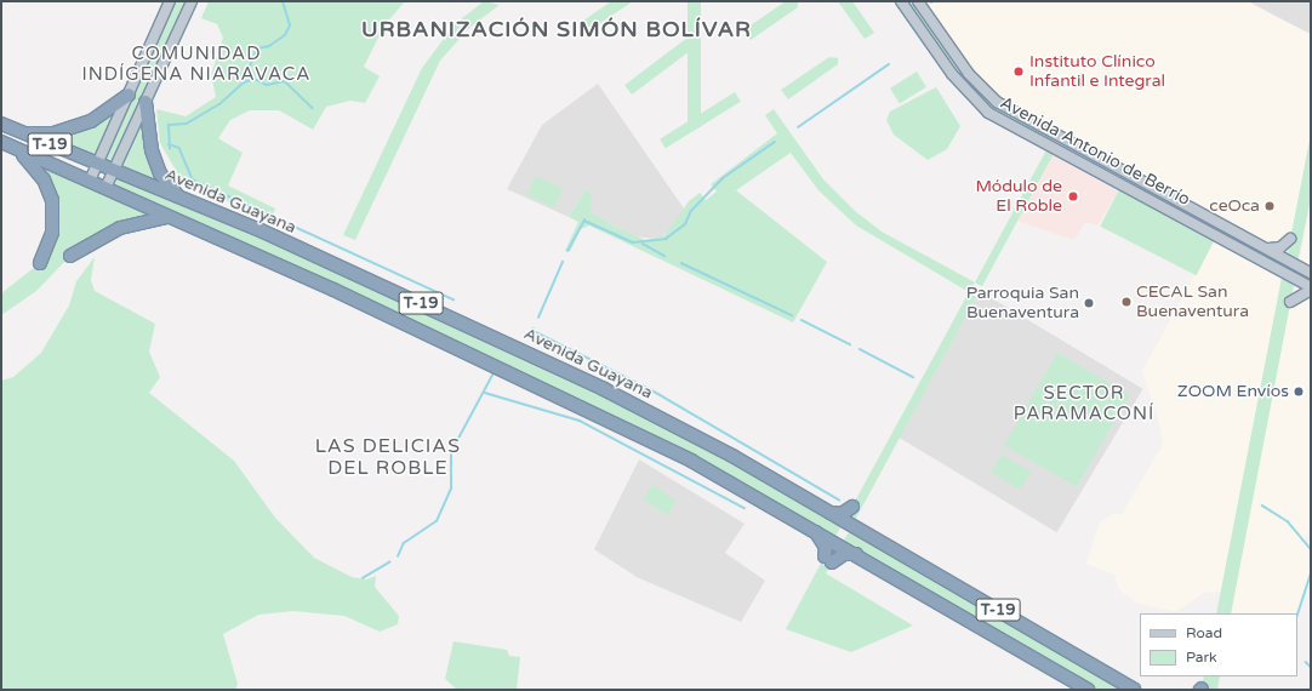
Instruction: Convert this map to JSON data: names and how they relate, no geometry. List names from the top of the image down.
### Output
{
  "streets": {
    "highway": ["T-19", "Avenida Guayana"],
    "street": ["Avenida Antonio de Berrío"]
  },
  "districts": [
    "URBANIZACIÓN SIMÓN BOLÍVAR",
    "COMUNIDAD INDÍGENA NIARAVACA",
    "SECTOR PARAMACONÍ",
    "LAS DELICIAS DEL ROBLE"
  ],
  "places": [
    "Instituto Clínico Infantil e Integral",
    "Módulo de El Roble",
    "ceOca",
    "CECAL San Buenaventura",
    "Parroquia San Buenaventura",
    "ZOOM Envíos"
  ],
  "legend": ["Road", "Park"]
}
